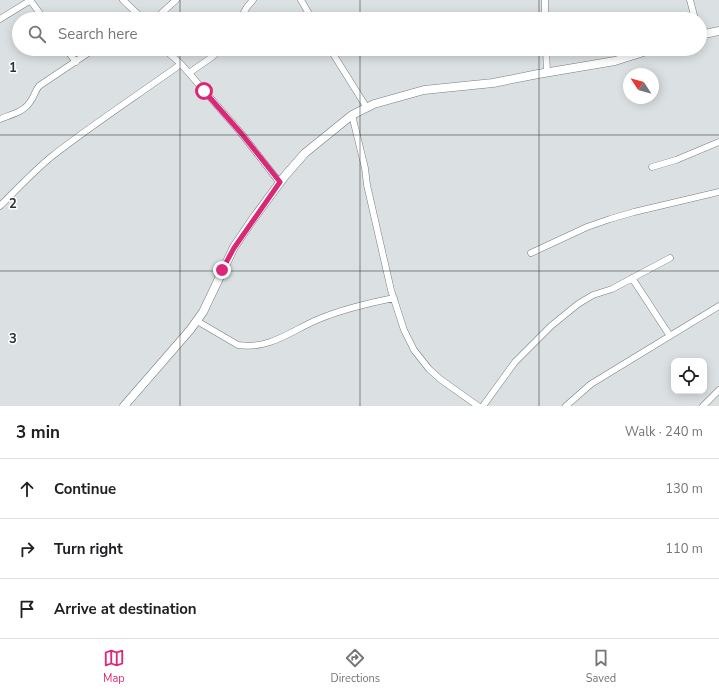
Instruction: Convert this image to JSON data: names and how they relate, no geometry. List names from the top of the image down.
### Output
{
  "north": "top left",
  "page": {
    "search": "Search here",
    "heading": ["3 min", "Walk · 240 m"],
    "list": [
      ["Continue", "130 m"],
      ["Turn right", "110 m"],
      "Arrive at destination"
    ],
    "nav": ["Map", "Directions", "Saved"]
  },
  "grid": {
    "rows": ["1", "2", "3"]
  }
}
